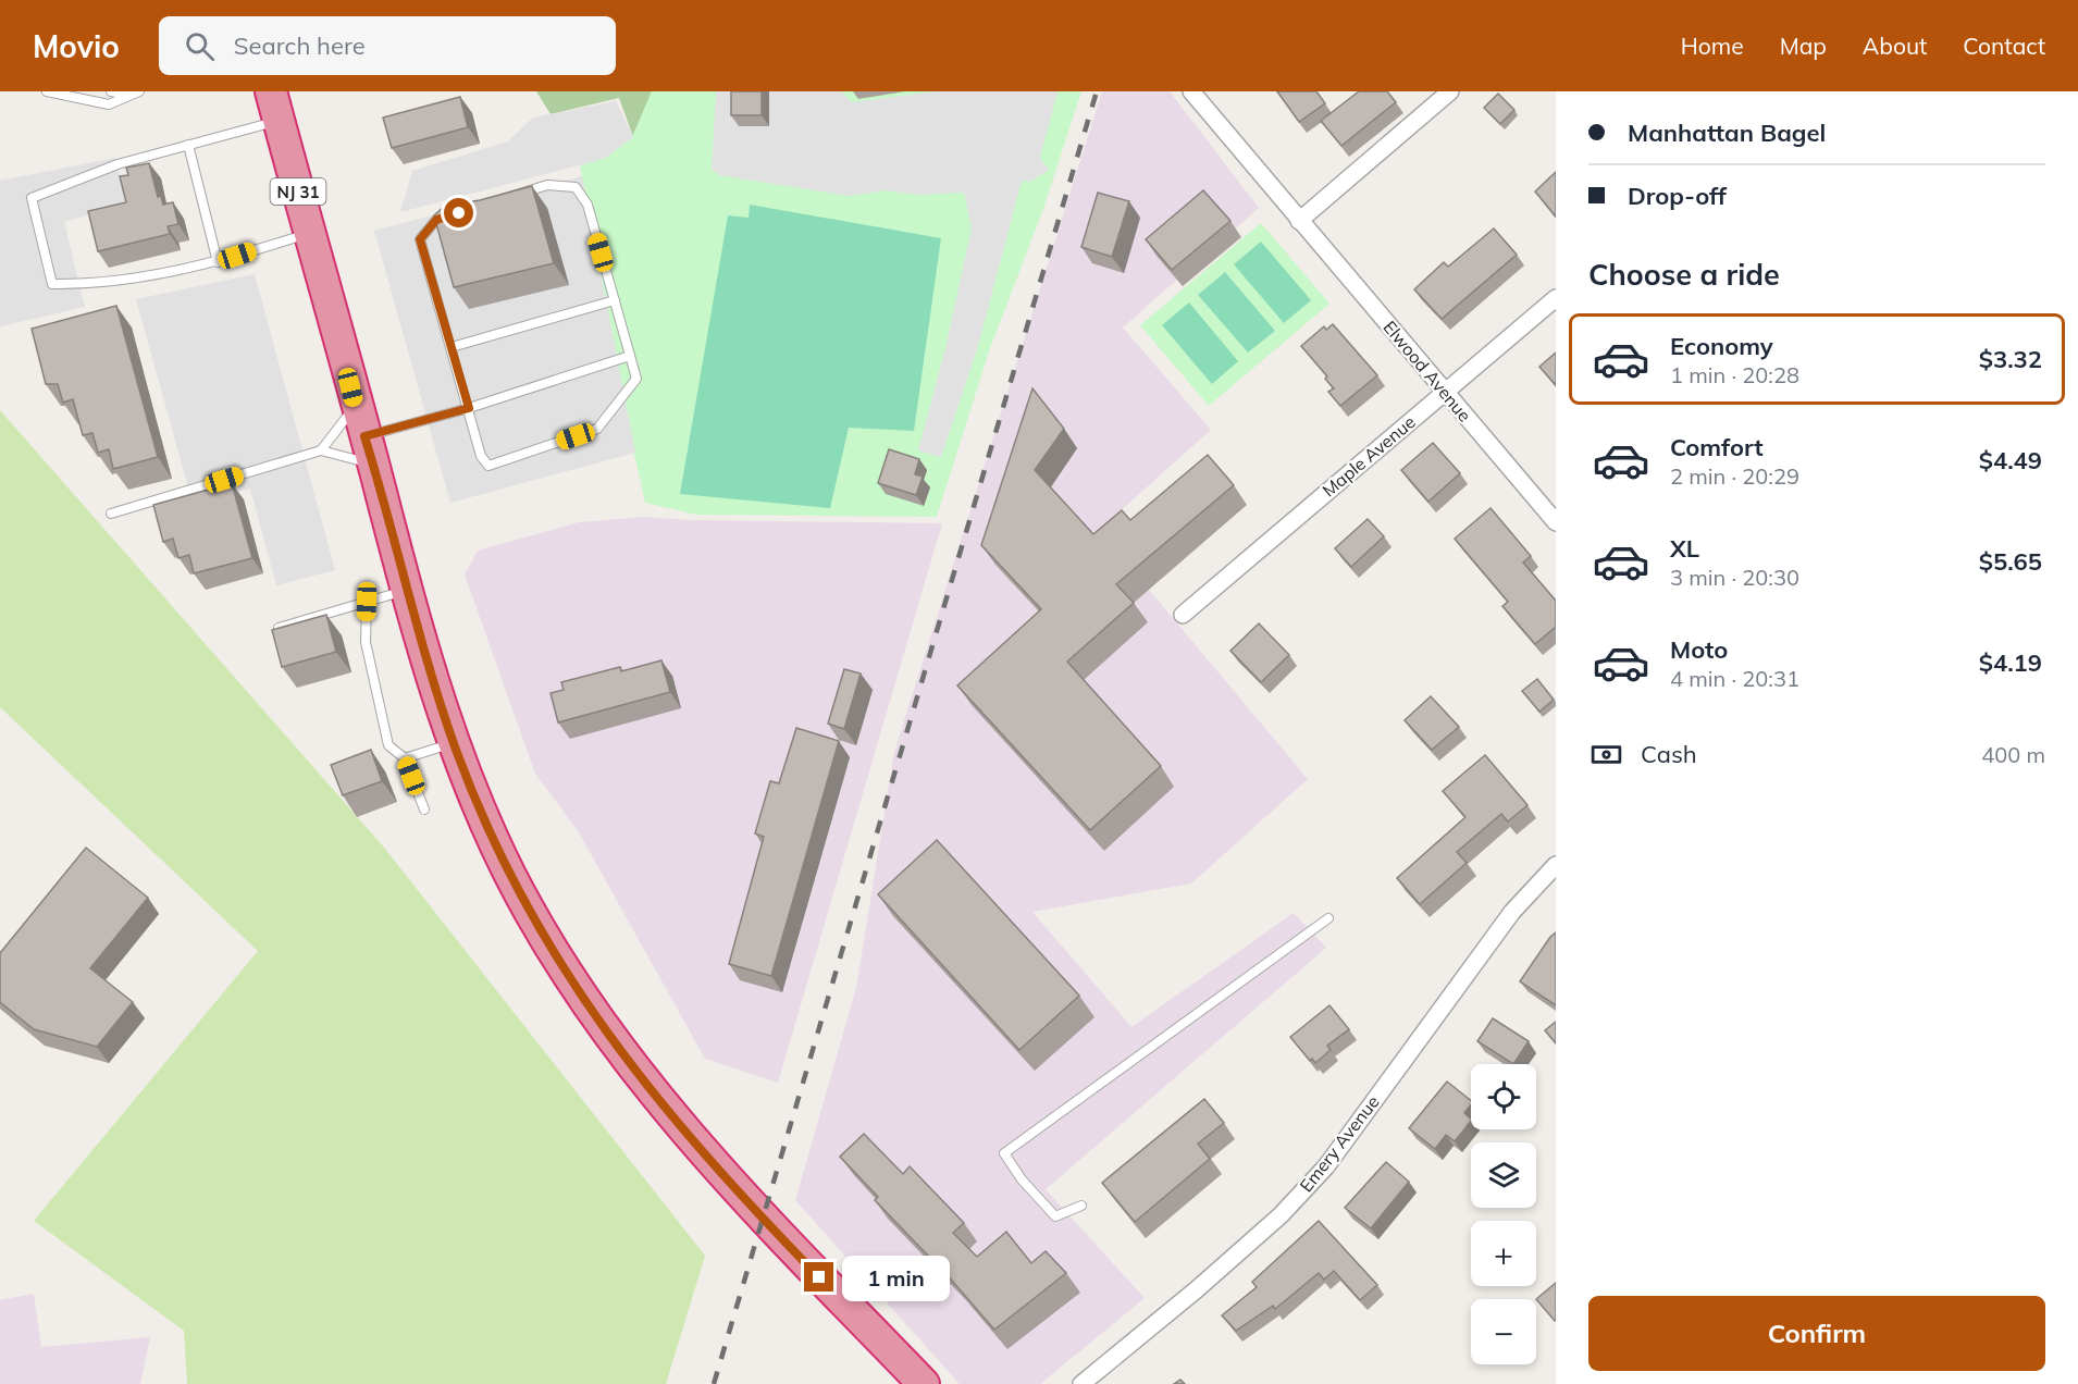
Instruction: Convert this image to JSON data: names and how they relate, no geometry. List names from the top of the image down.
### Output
{
  "streets": {
    "highway": ["NJ 31"],
    "street": ["Elwood Avenue", "Maple Avenue", "Emery Avenue"]
  },
  "crossings": [
    ["Elwood Avenue", "Maple Avenue"]
  ],
  "page": {
    "header": "Movio",
    "search": "Search here",
    "nav": [
      "Home",
      "Map",
      "About",
      "Contact"
    ],
    "banner": ["Manhattan Bagel", "Drop-off"],
    "heading": "Choose a ride",
    "list": [
      {
        "name": "Economy",
        "note": "1 min · 20:28",
        "value": "$3.32"
      },
      {
        "name": "Comfort",
        "note": "2 min · 20:29",
        "value": "$4.49"
      },
      {
        "name": "XL",
        "note": "3 min · 20:30",
        "value": "$5.65"
      },
      {
        "name": "Moto",
        "note": "4 min · 20:31",
        "value": "$4.19"
      }
    ],
    "pay": ["Cash", "400 m"],
    "map_buttons": ["+", "−"],
    "bubble": "1 min",
    "buttons": "Confirm"
  }
}
